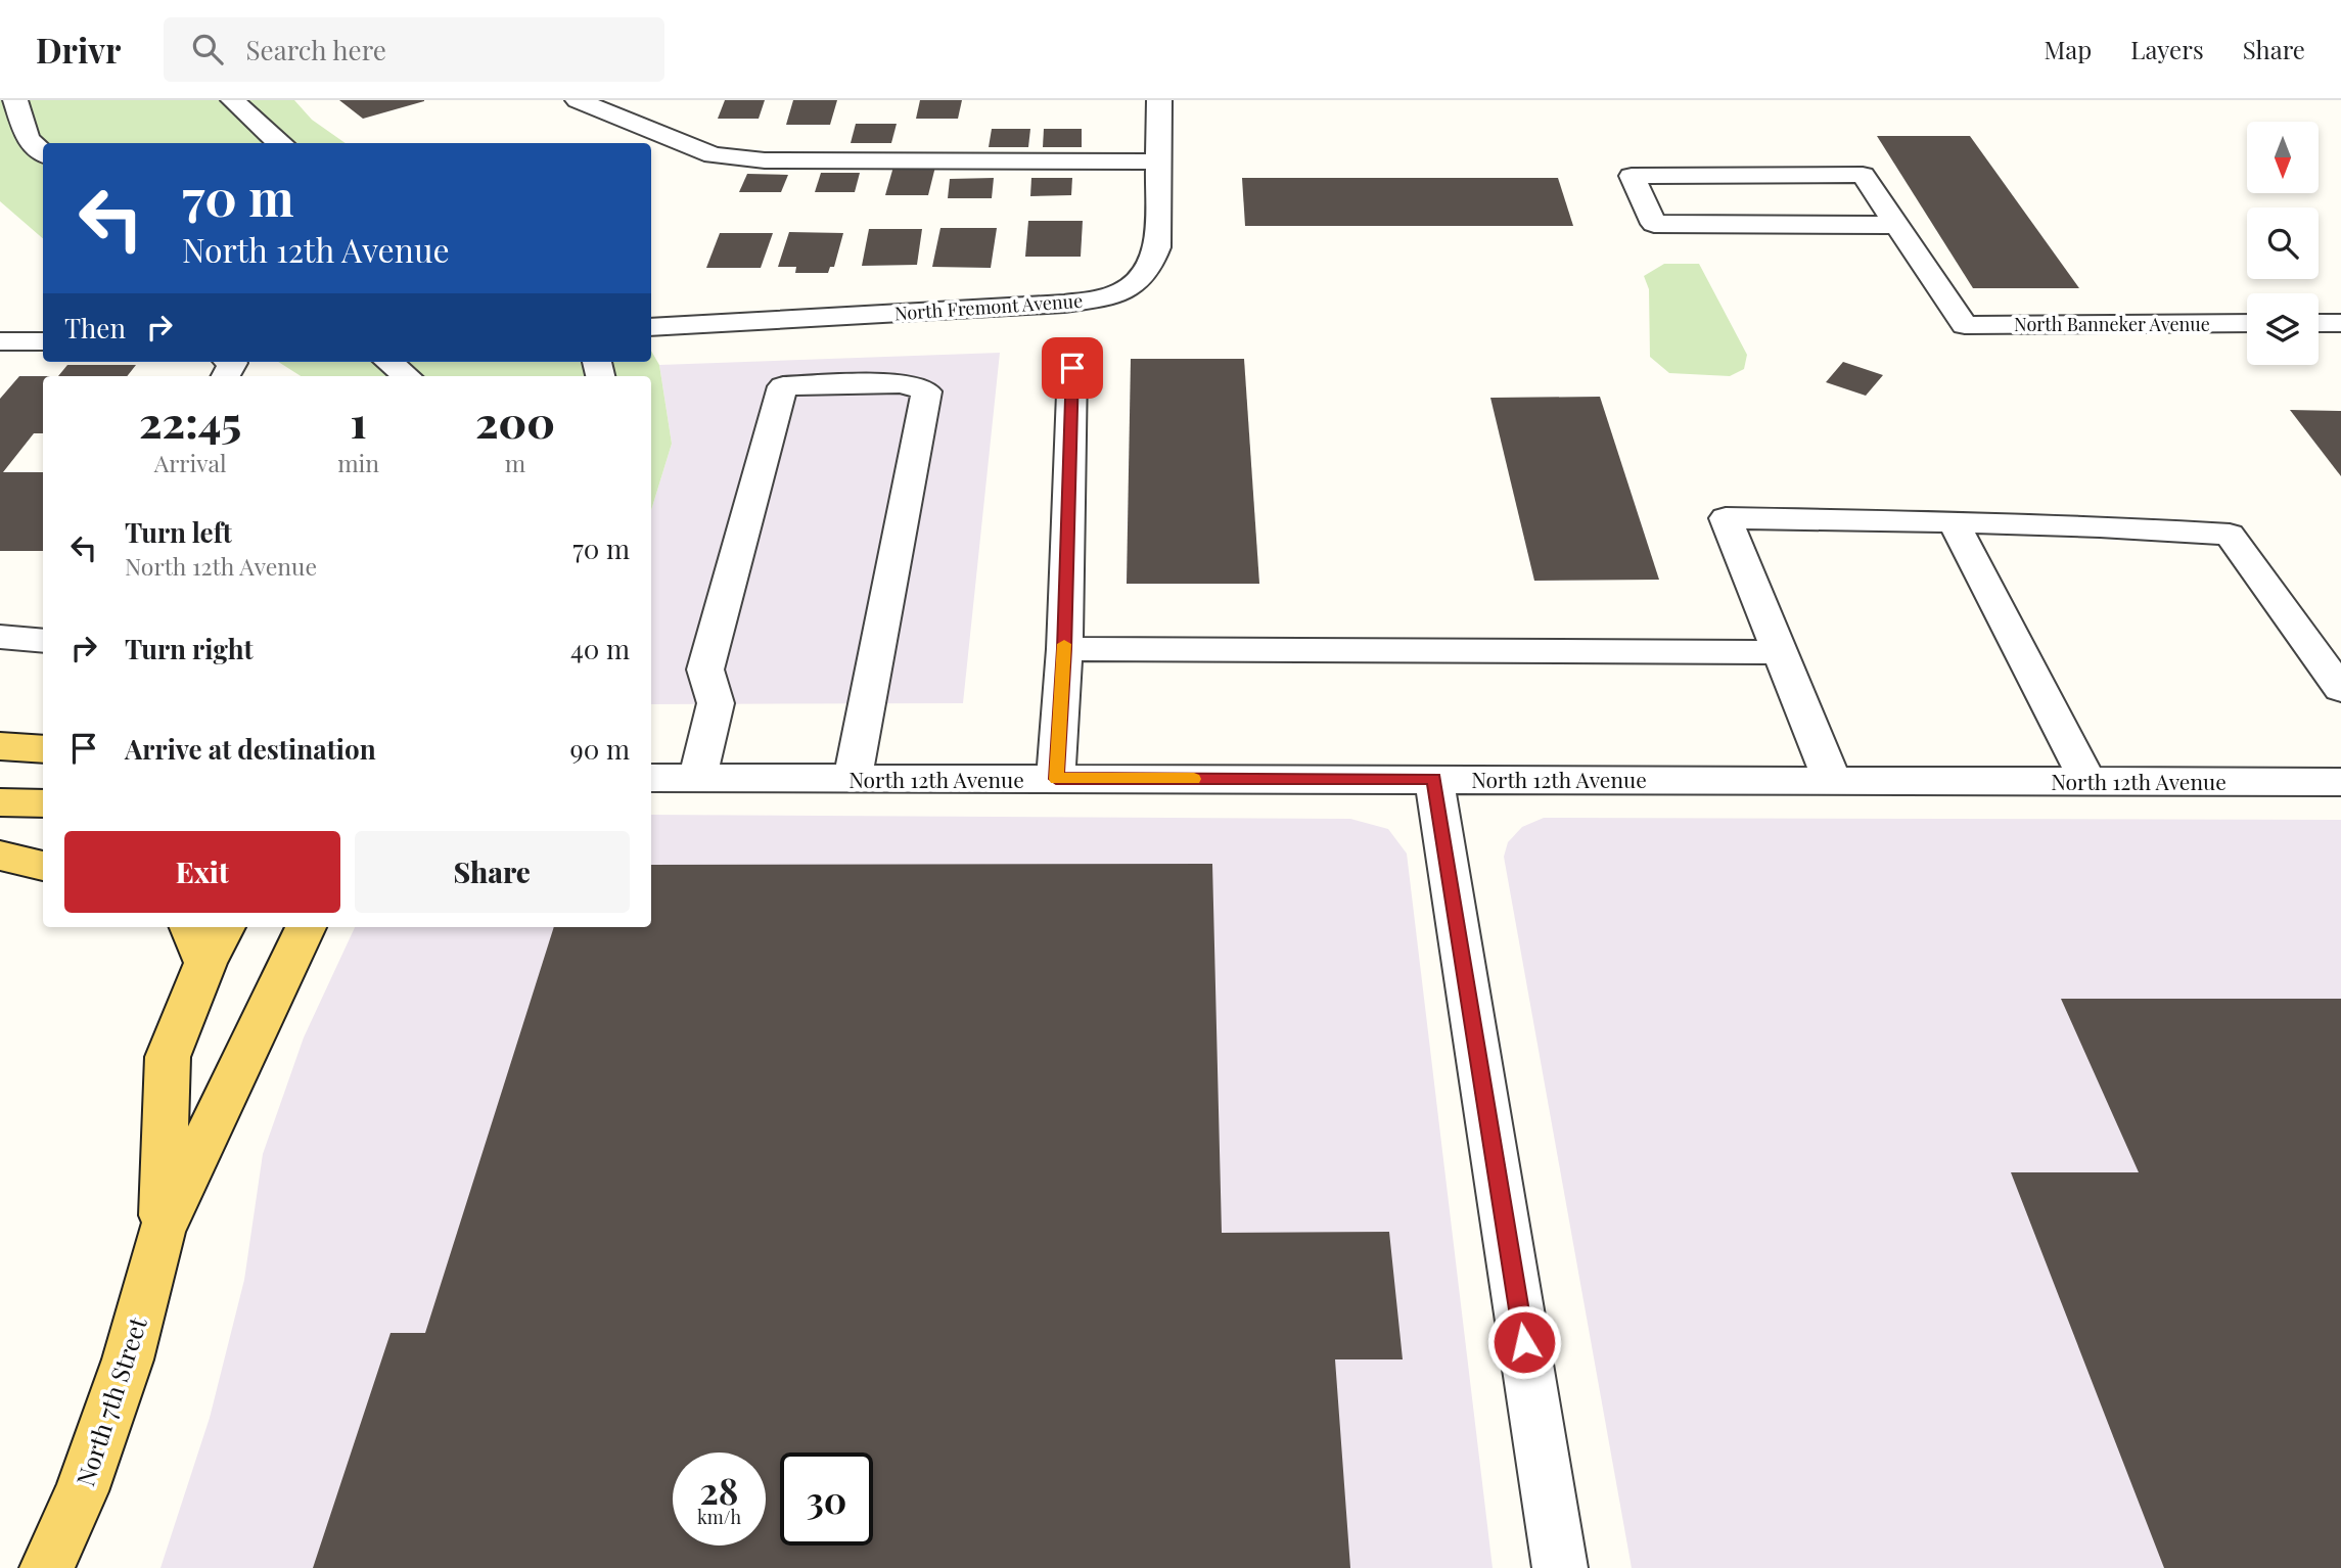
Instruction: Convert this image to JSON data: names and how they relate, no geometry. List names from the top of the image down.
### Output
{
  "streets": {
    "main road": ["North 7th Street"],
    "street": ["North Fremont Avenue", "North Banneker Avenue", "North 12th Avenue"]
  },
  "north": "bottom",
  "page": {
    "header": "Drivr",
    "search": "Search here",
    "nav": ["Map", "Layers", "Share"],
    "turn": ["70 m", "North 12th Avenue"],
    "then": "Then",
    "eta": [
      "22:45",
      "Arrival",
      "1",
      "min",
      "200",
      "m"
    ],
    "list": [
      {
        "name": "Turn left",
        "note": "North 12th Avenue",
        "value": "70 m"
      },
      {
        "name": "Turn right",
        "value": "40 m"
      },
      {
        "name": "Arrive at destination",
        "value": "90 m"
      }
    ],
    "buttons": ["Exit", "Share"],
    "speed": "28 km/h",
    "limit": "30"
  }
}
